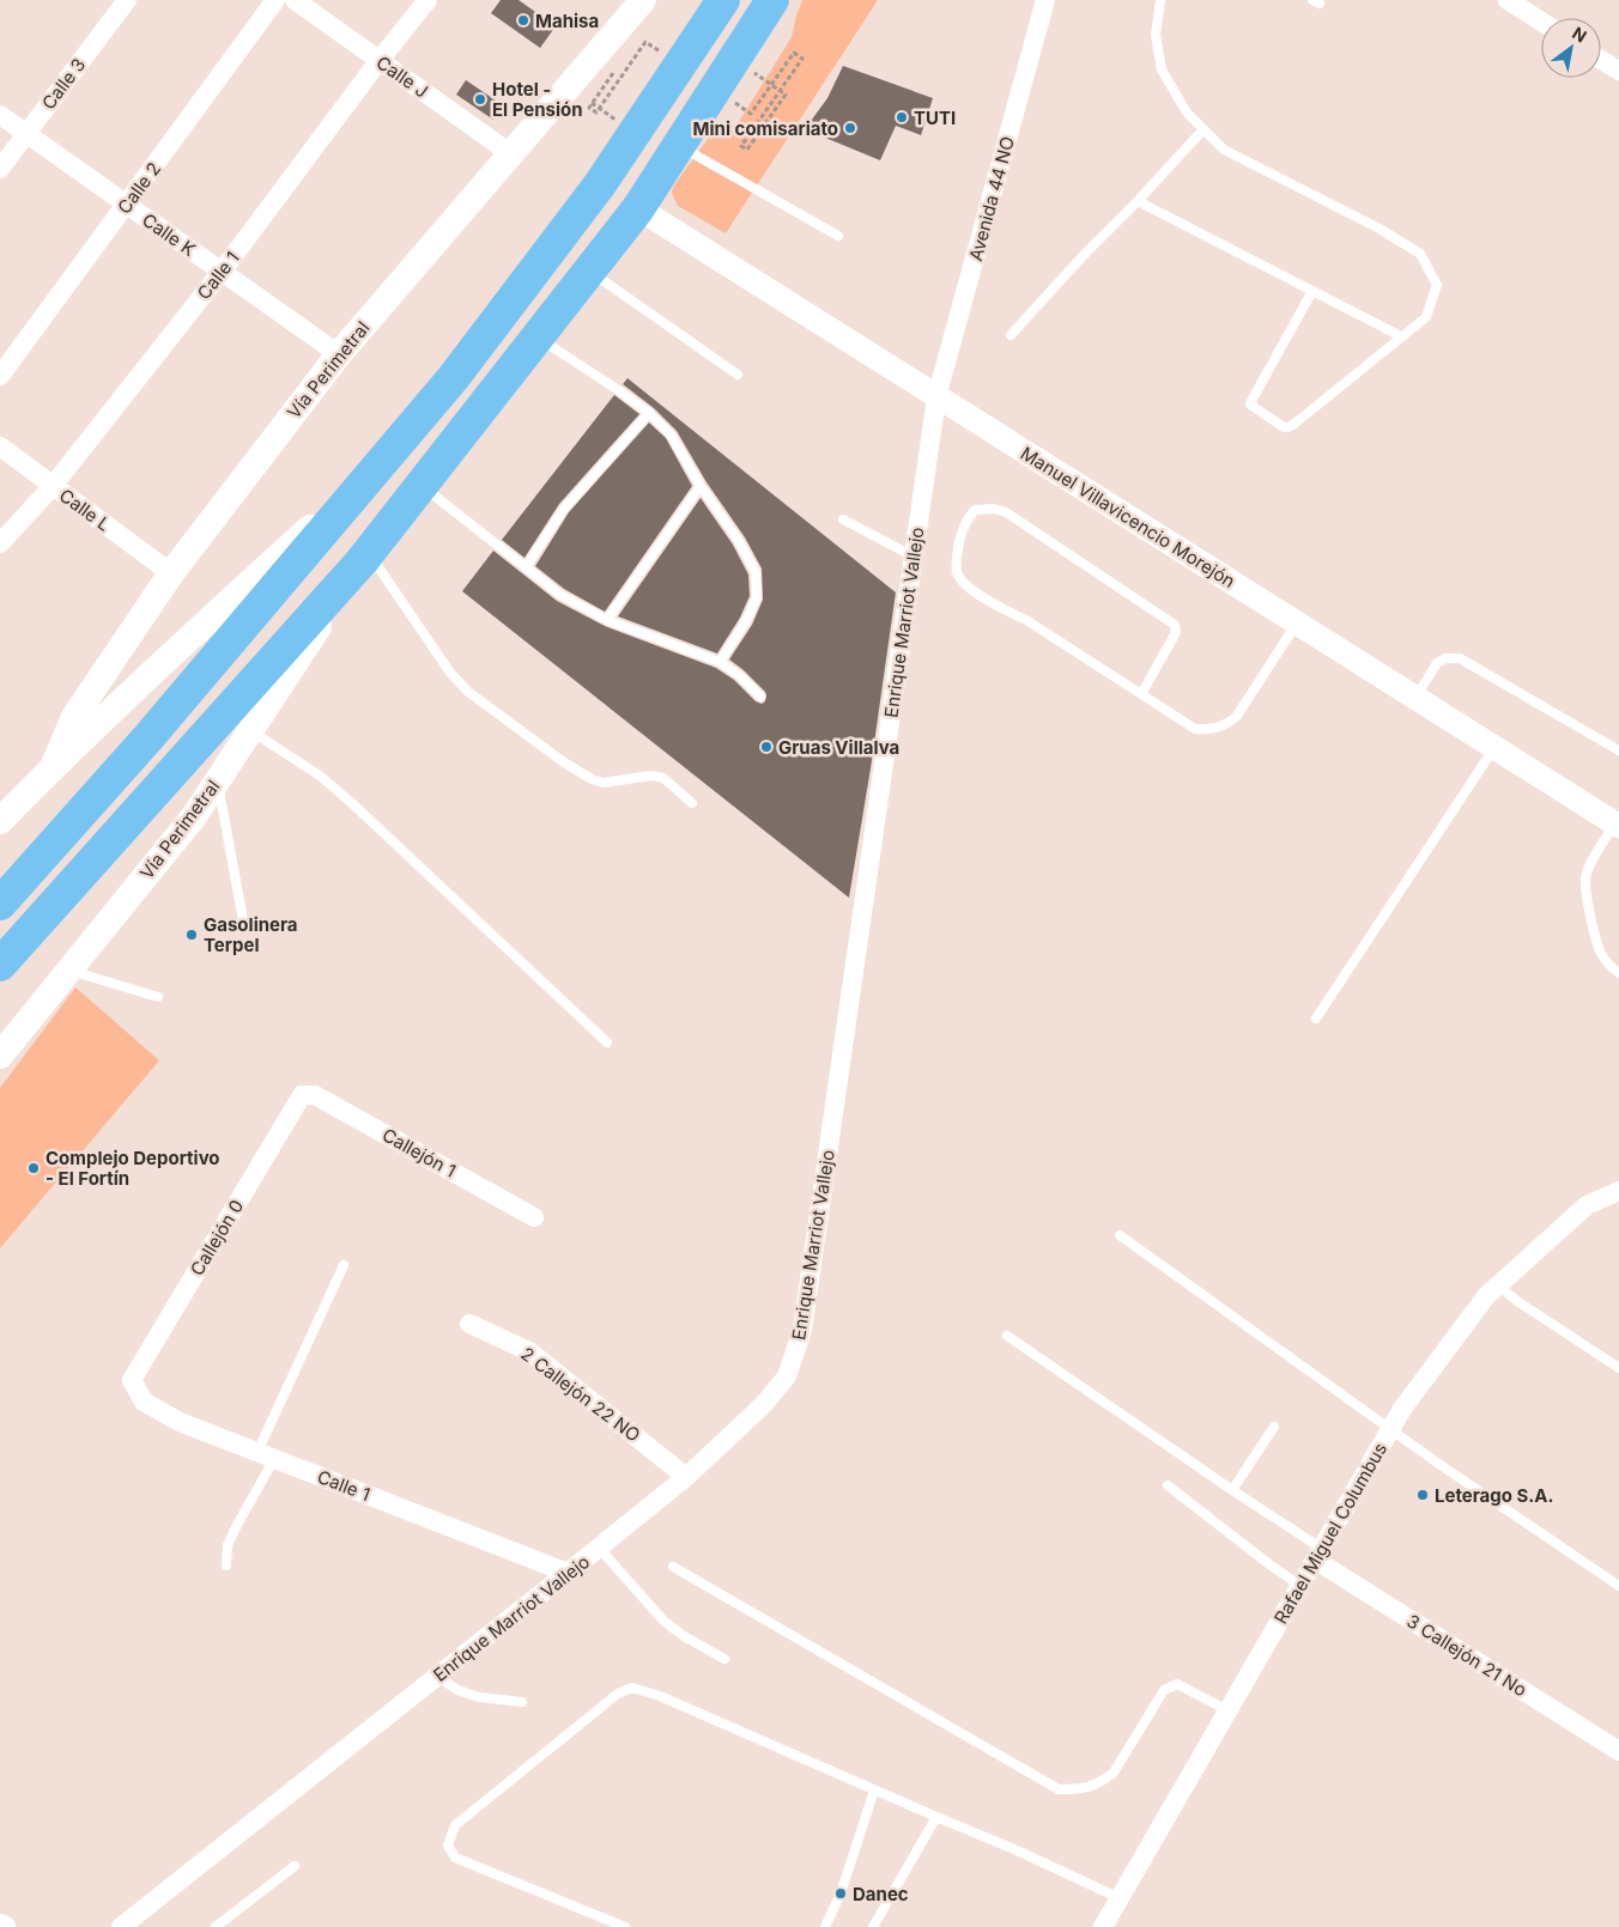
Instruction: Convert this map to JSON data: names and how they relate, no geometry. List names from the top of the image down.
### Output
{
  "streets": {
    "highway": ["Vía Perimetral"],
    "street": [
      "Calle J",
      "Calle 3",
      "Calle 2",
      "Avenida 44 NO",
      "Calle K",
      "Calle 1",
      "Calle L",
      "Manuel Villavicencio Morejón",
      "Enrique Marriot Vallejo",
      "Callejón 1",
      "Callejón 0",
      "2 Callejón 22 NO",
      "Rafael Miguel Columbus",
      "3 Callejón 21 No"
    ]
  },
  "crossings": [
    ["Calle J", "Calle 1"],
    ["Calle J", "Vía Perimetral"],
    ["Calle 3", "Calle K"],
    ["Calle 2", "Calle K"],
    ["Avenida 44 NO", "Manuel Villavicencio Morejón"],
    ["Avenida 44 NO", "Enrique Marriot Vallejo"],
    ["Calle K", "Calle 1"],
    ["Calle K", "Vía Perimetral"],
    ["Calle 1", "Calle L"],
    ["Calle 1", "Enrique Marriot Vallejo"],
    ["Calle 1", "Callejón 0"],
    ["Vía Perimetral", "Calle L"],
    ["Vía Perimetral", "Manuel Villavicencio Morejón"],
    ["Manuel Villavicencio Morejón", "Enrique Marriot Vallejo"],
    ["Enrique Marriot Vallejo", "2 Callejón 22 NO"],
    ["Callejón 1", "Callejón 0"],
    ["Rafael Miguel Columbus", "3 Callejón 21 No"]
  ],
  "places": [
    "Mahisa",
    "Hotel - El Pensión",
    "TUTI",
    "Mini comisariato",
    "Gruas Villalva",
    "Gasolinera Terpel",
    "Complejo Deportivo - El Fortín",
    "Leterago S.A.",
    "Danec"
  ],
  "north": "top right"
}
